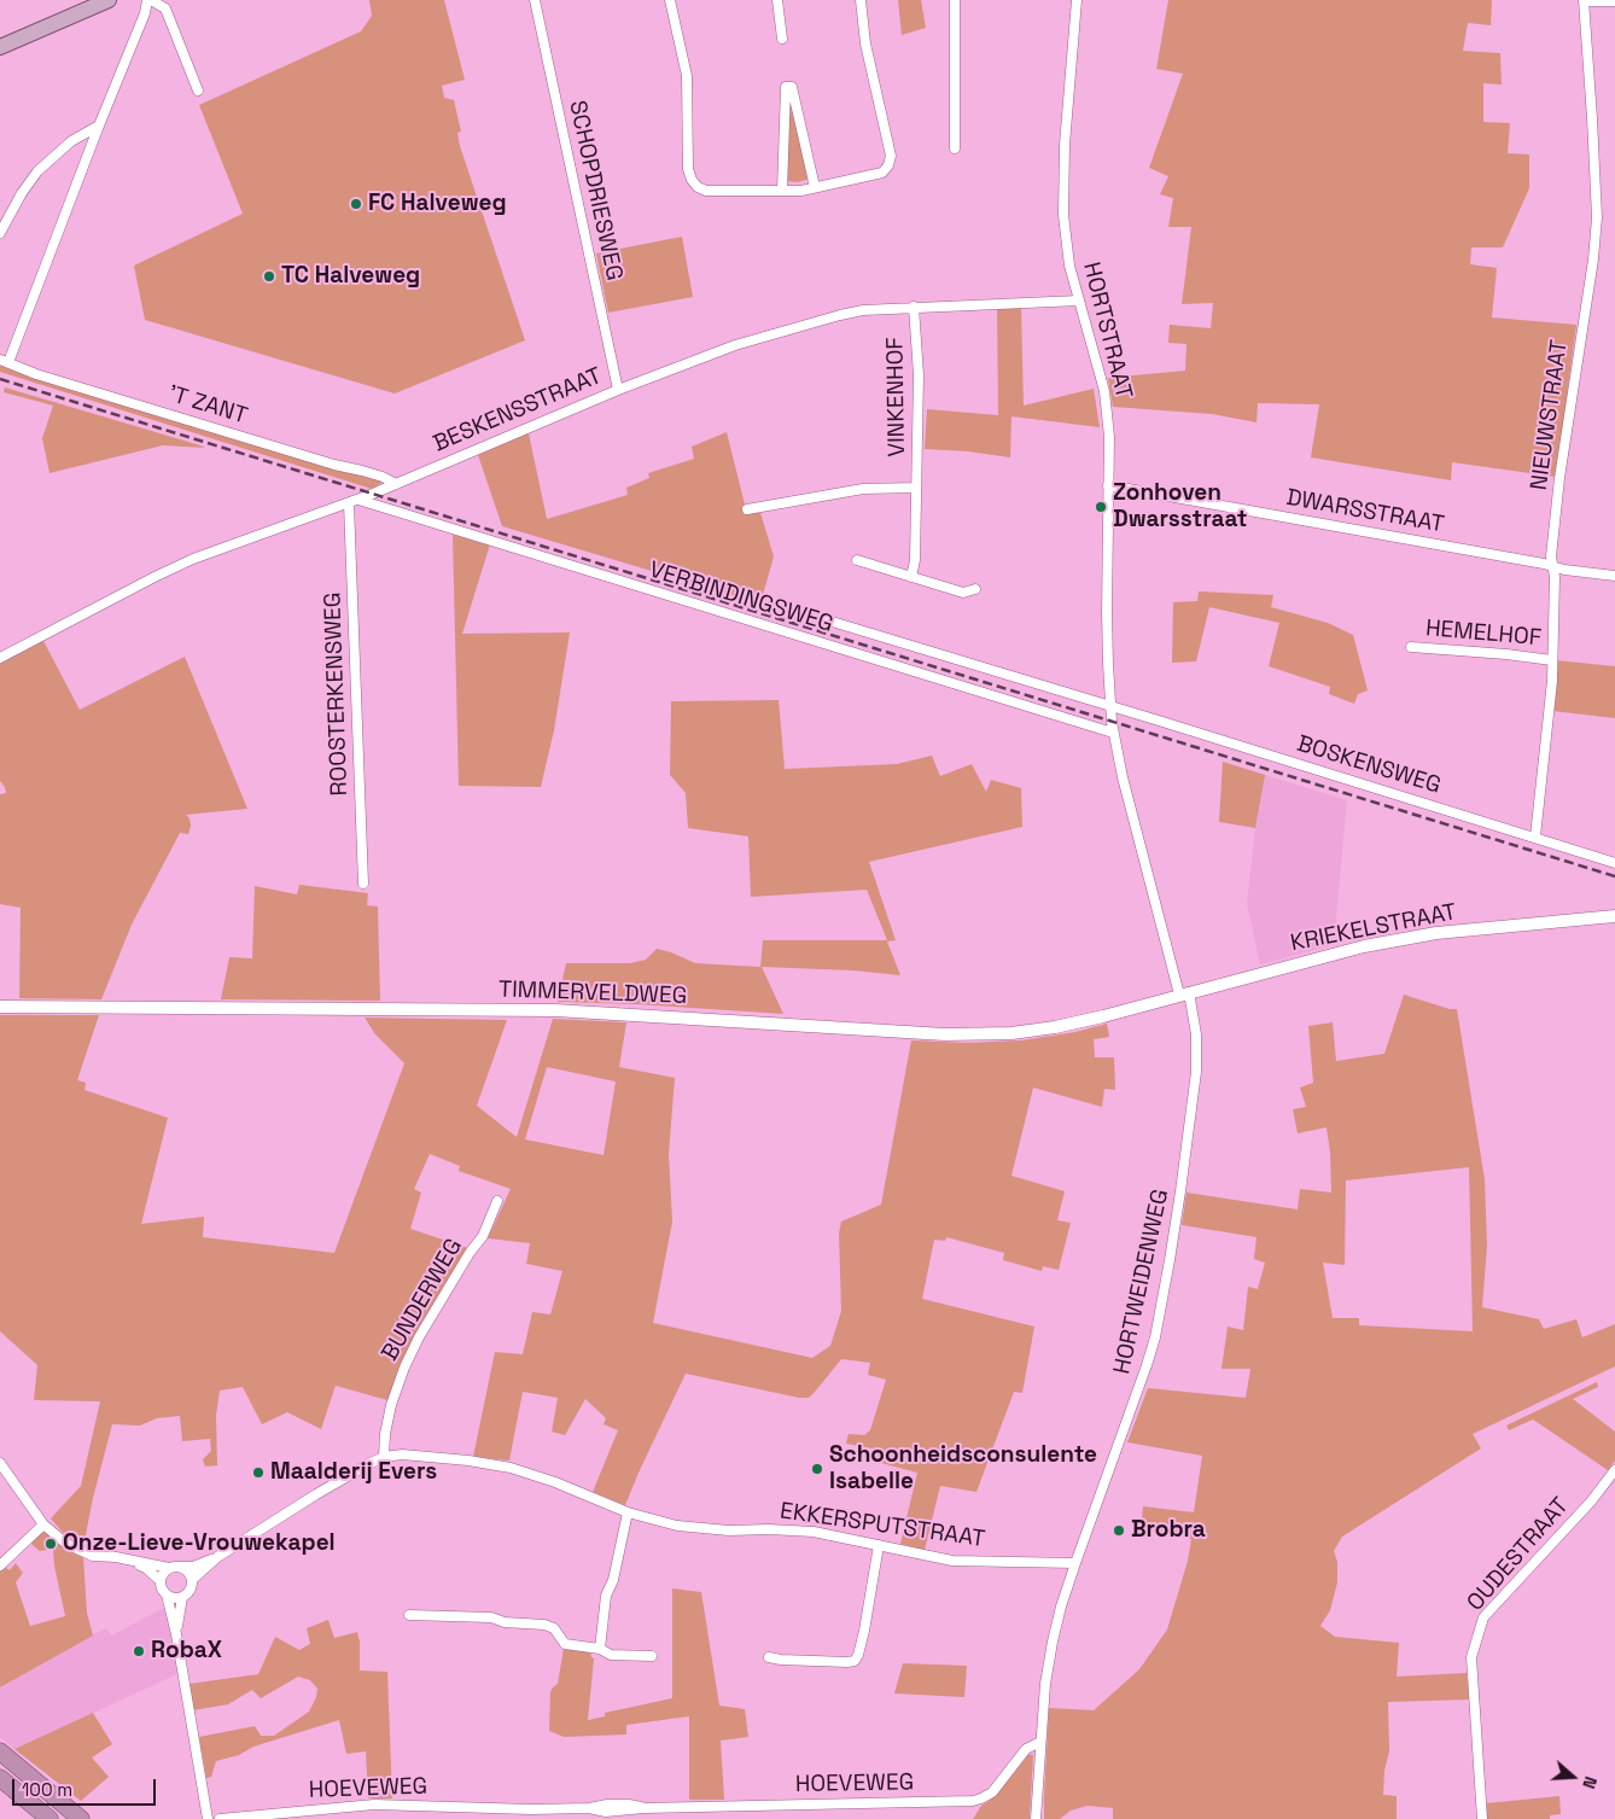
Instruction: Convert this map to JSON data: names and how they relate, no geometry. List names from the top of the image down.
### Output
{
  "streets": {
    "street": [
      "SCHOPDRIESWEG",
      "HORTSTRAAT",
      "VINKENHOF",
      "'T ZANT",
      "BESKENSSTRAAT",
      "NIEUWSTRAAT",
      "DWARSSTRAAT",
      "VERBINDINGSWEG",
      "HEMELHOF",
      "ROOSTERKENSWEG",
      "BOSKENSWEG",
      "KRIEKELSTRAAT",
      "TIMMERVELDWEG",
      "HORTWEIDENWEG",
      "BUNDERWEG",
      "EKKERSPUTSTRAAT",
      "OUDESTRAAT",
      "HOEVEWEG"
    ]
  },
  "crossings": [
    ["SCHOPDRIESWEG", "BESKENSSTRAAT"],
    ["HORTSTRAAT", "BESKENSSTRAAT"],
    ["HORTSTRAAT", "DWARSSTRAAT"],
    ["HORTSTRAAT", "BOSKENSWEG"],
    ["HORTSTRAAT", "HORTWEIDENWEG"],
    ["VINKENHOF", "BESKENSSTRAAT"],
    ["'T ZANT", "BESKENSSTRAAT"],
    ["BESKENSSTRAAT", "VERBINDINGSWEG"],
    ["BESKENSSTRAAT", "ROOSTERKENSWEG"],
    ["NIEUWSTRAAT", "DWARSSTRAAT"],
    ["NIEUWSTRAAT", "HEMELHOF"],
    ["NIEUWSTRAAT", "BOSKENSWEG"],
    ["VERBINDINGSWEG", "ROOSTERKENSWEG"],
    ["VERBINDINGSWEG", "HORTWEIDENWEG"],
    ["KRIEKELSTRAAT", "TIMMERVELDWEG"],
    ["KRIEKELSTRAAT", "HORTWEIDENWEG"],
    ["TIMMERVELDWEG", "HORTWEIDENWEG"],
    ["HORTWEIDENWEG", "EKKERSPUTSTRAAT"],
    ["HORTWEIDENWEG", "HOEVEWEG"],
    ["BUNDERWEG", "EKKERSPUTSTRAAT"]
  ],
  "places": [
    "FC Halveweg",
    "TC Halveweg",
    "Zonhoven Dwarsstraat",
    "Schoonheidsconsulente Isabelle",
    "Maalderij Evers",
    "Brobra",
    "Onze-Lieve-Vrouwekapel",
    "RobaX"
  ],
  "scale_bar": "100 m",
  "north": "right"
}
